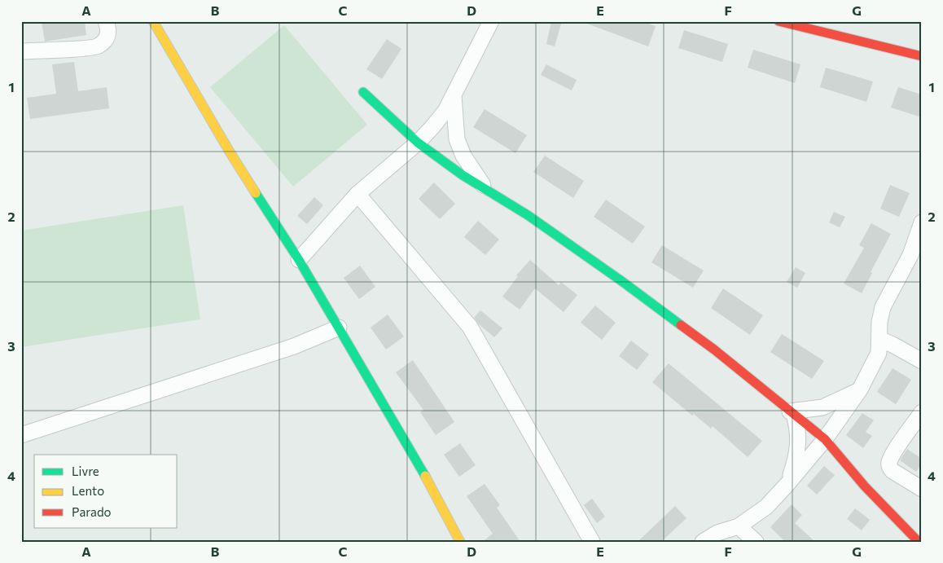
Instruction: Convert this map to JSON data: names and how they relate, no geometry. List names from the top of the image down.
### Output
{
  "legend": ["Livre", "Lento", "Parado"],
  "grid": {
    "columns": [
      "A",
      "B",
      "C",
      "D",
      "E",
      "F",
      "G"
    ],
    "rows": [
      "1",
      "2",
      "3",
      "4"
    ]
  }
}
